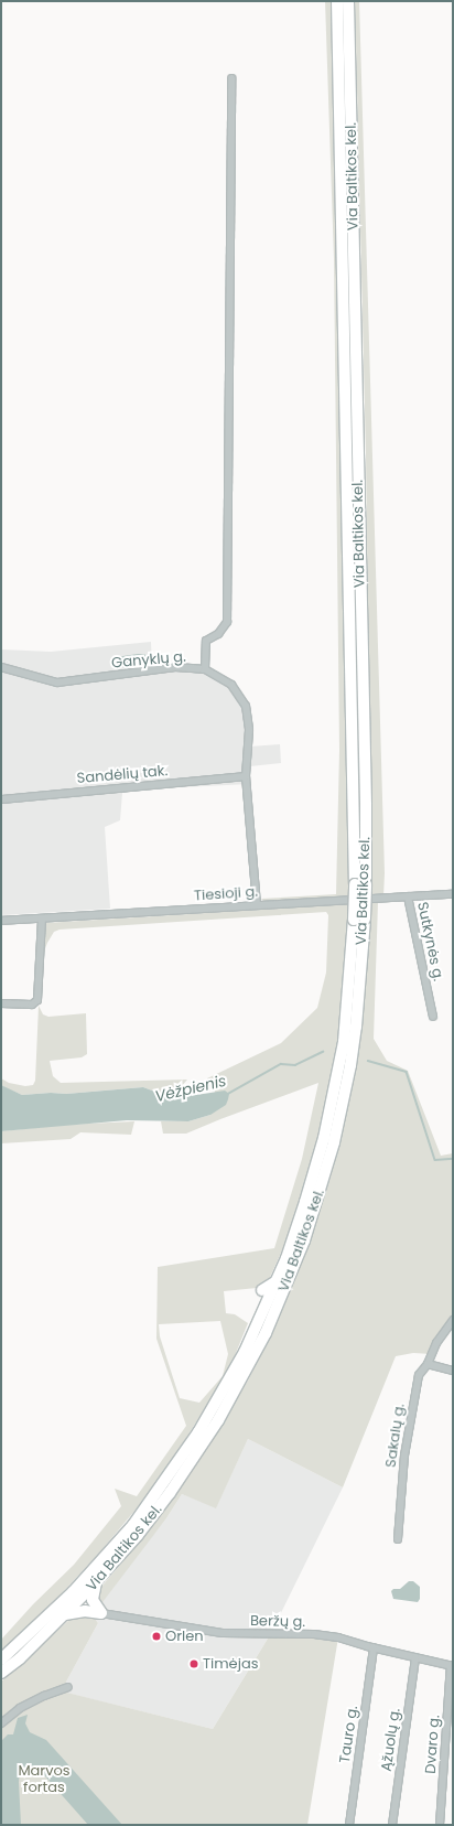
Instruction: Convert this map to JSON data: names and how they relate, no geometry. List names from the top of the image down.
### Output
{
  "streets": {
    "highway": ["Via Baltikos kel."],
    "street": [
      "Ganyklų g.",
      "Sandėlių tak.",
      "Tiesioji g.",
      "Sutkynės g.",
      "Sakalų g.",
      "Beržų g.",
      "Tauro g.",
      "Ąžuolų g.",
      "Dvaro g."
    ]
  },
  "crossings": [
    ["Ganyklų g.", "Sandėlių tak."],
    ["Ganyklų g.", "Tiesioji g."],
    ["Tiesioji g.", "Sutkynės g."],
    ["Beržų g.", "Tauro g."],
    ["Beržų g.", "Ąžuolų g."],
    ["Beržų g.", "Dvaro g."]
  ],
  "water": ["Vėžpienis"],
  "parks": ["Marvos fortas"],
  "places": ["Orlen", "Timėjas"]
}
